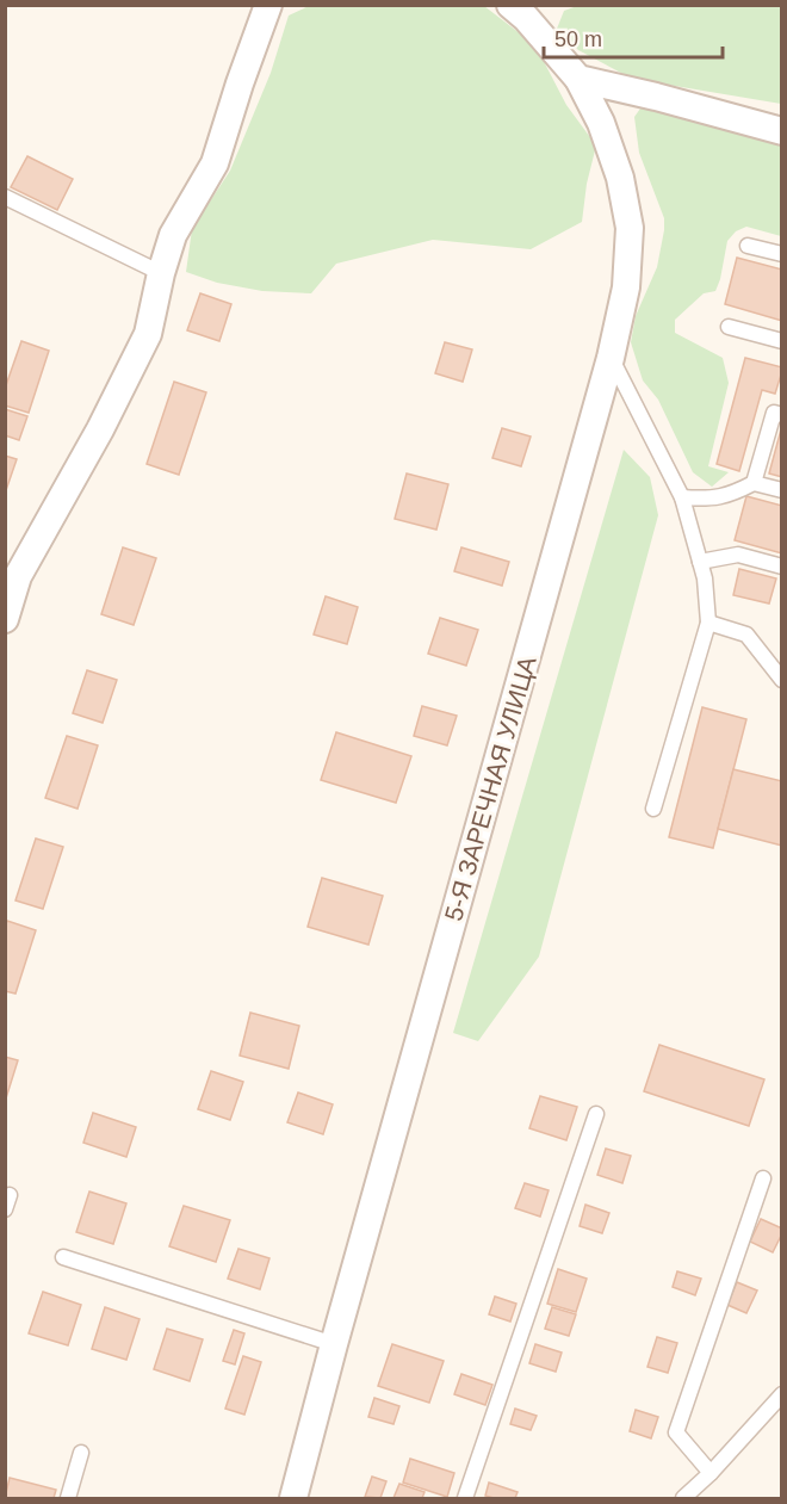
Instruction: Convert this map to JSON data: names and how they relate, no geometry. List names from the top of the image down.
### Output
{
  "streets": {
    "street": ["5-Я ЗАРЕЧНАЯ УЛИЦА"]
  },
  "scale_bar": "50 m"
}
